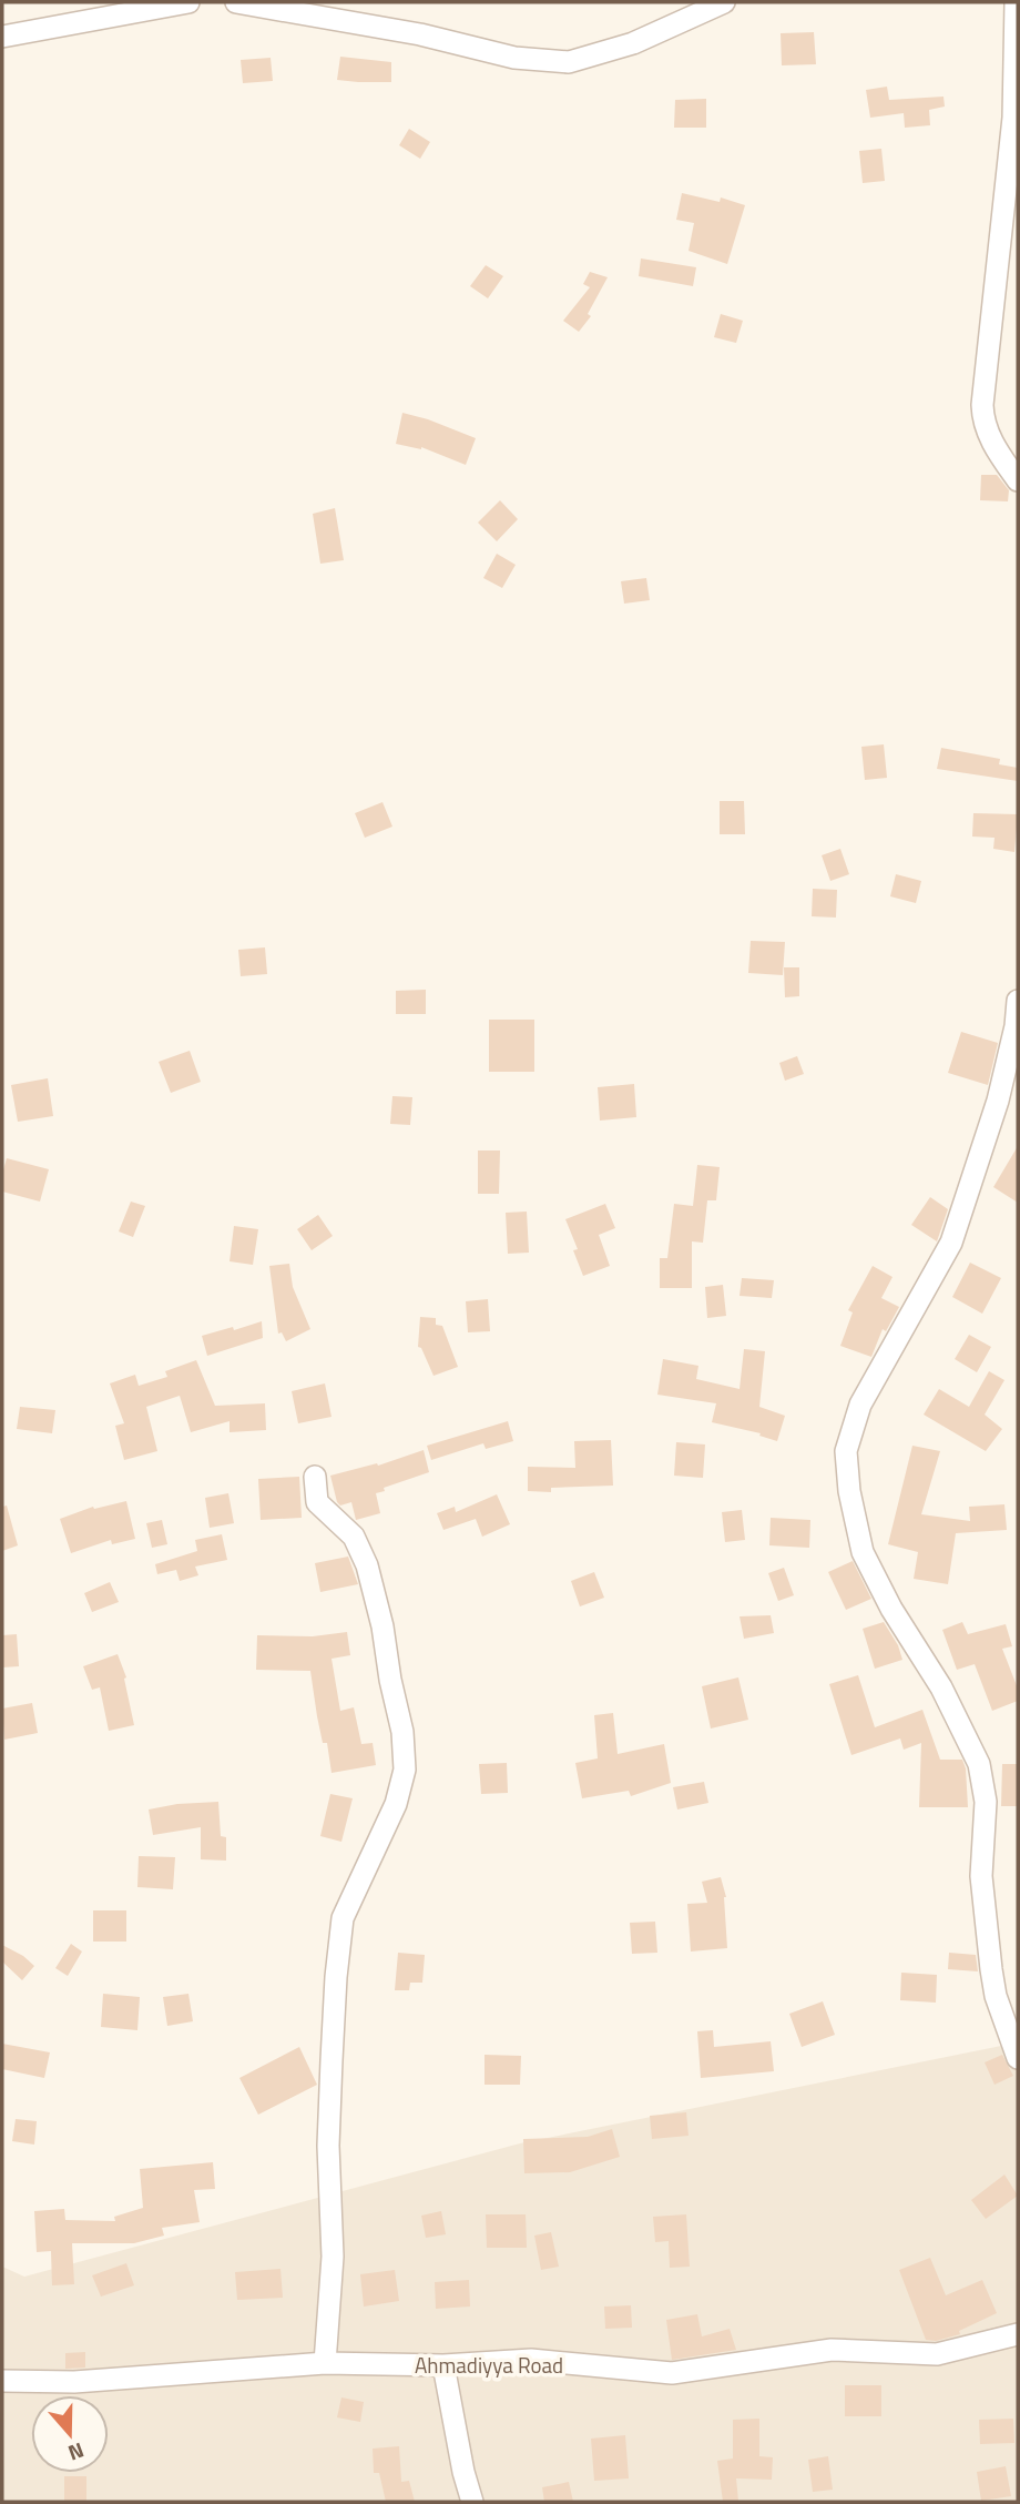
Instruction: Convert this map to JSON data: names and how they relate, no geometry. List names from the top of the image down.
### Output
{
  "streets": {
    "street": ["Ahmadiyya Road"]
  },
  "north": "bottom"
}
